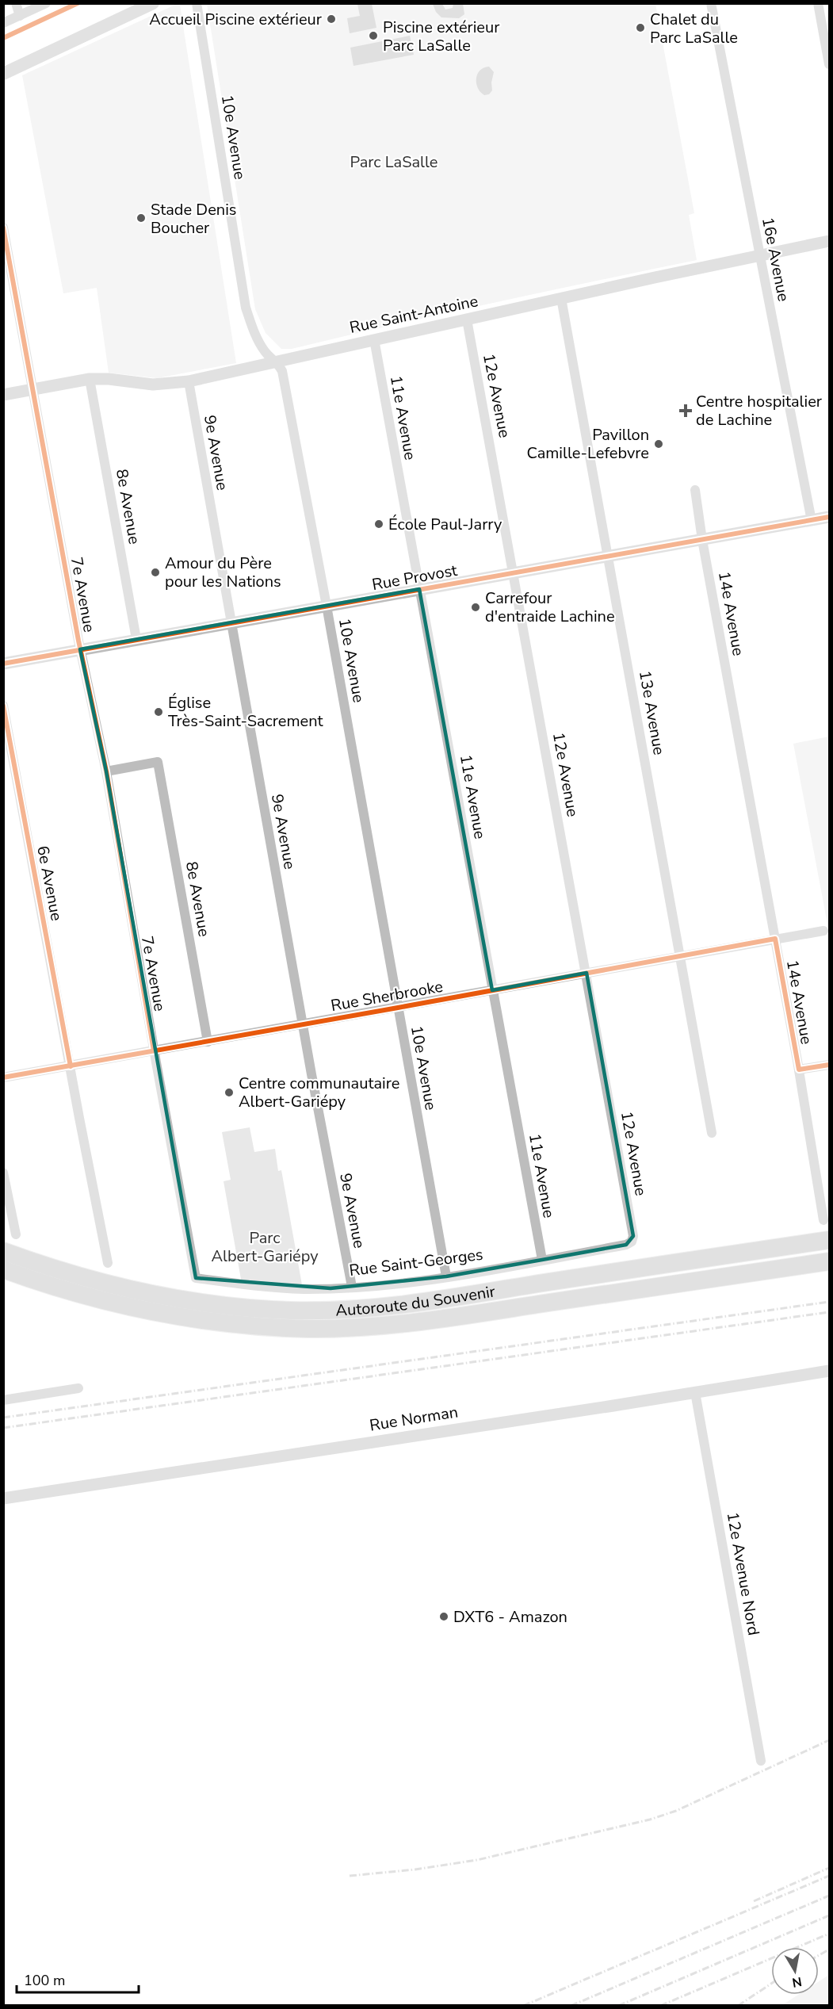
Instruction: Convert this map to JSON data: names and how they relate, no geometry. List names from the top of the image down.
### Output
{
  "streets": {
    "highway": ["Autoroute du Souvenir"],
    "street": [
      "10e Avenue",
      "16e Avenue",
      "Rue Saint-Antoine",
      "12e Avenue",
      "11e Avenue",
      "9e Avenue",
      "8e Avenue",
      "Rue Provost",
      "7e Avenue",
      "14e Avenue",
      "13e Avenue",
      "6e Avenue",
      "Rue Sherbrooke",
      "Rue Saint-Georges",
      "Rue Norman",
      "12e Avenue Nord"
    ]
  },
  "crossings": [
    ["10e Avenue", "Rue Saint-Antoine"],
    ["10e Avenue", "Rue Provost"],
    ["10e Avenue", "Rue Sherbrooke"],
    ["10e Avenue", "Rue Saint-Georges"],
    ["16e Avenue", "Rue Saint-Antoine"],
    ["16e Avenue", "Rue Provost"],
    ["Rue Saint-Antoine", "12e Avenue"],
    ["Rue Saint-Antoine", "11e Avenue"],
    ["Rue Saint-Antoine", "9e Avenue"],
    ["Rue Saint-Antoine", "8e Avenue"],
    ["Rue Saint-Antoine", "7e Avenue"],
    ["Rue Saint-Antoine", "13e Avenue"],
    ["12e Avenue", "Rue Provost"],
    ["12e Avenue", "Rue Sherbrooke"],
    ["12e Avenue", "Rue Saint-Georges"],
    ["11e Avenue", "Rue Provost"],
    ["11e Avenue", "Rue Sherbrooke"],
    ["11e Avenue", "Rue Saint-Georges"],
    ["9e Avenue", "Rue Provost"],
    ["9e Avenue", "Rue Sherbrooke"],
    ["9e Avenue", "Rue Saint-Georges"],
    ["8e Avenue", "Rue Provost"],
    ["8e Avenue", "7e Avenue"],
    ["8e Avenue", "Rue Sherbrooke"],
    ["Rue Provost", "7e Avenue"],
    ["Rue Provost", "14e Avenue"],
    ["Rue Provost", "13e Avenue"],
    ["7e Avenue", "Rue Sherbrooke"],
    ["7e Avenue", "Rue Saint-Georges"],
    ["14e Avenue", "Rue Sherbrooke"],
    ["13e Avenue", "Rue Sherbrooke"],
    ["6e Avenue", "Rue Sherbrooke"],
    ["Rue Norman", "12e Avenue Nord"]
  ],
  "parks": ["Parc LaSalle", "Parc Albert-Gariépy"],
  "places": {
    "other": [
      "Accueil Piscine extérieur",
      "Chalet du Parc LaSalle",
      "Piscine extérieur Parc LaSalle",
      "Stade Denis Boucher",
      "Pavillon Camille-Lefebvre",
      "École Paul-Jarry",
      "Amour du Père pour les Nations",
      "Carrefour d'entraide Lachine",
      "Église Très-Saint-Sacrement",
      "Centre communautaire Albert-Gariépy",
      "DXT6 - Amazon"
    ],
    "health": ["Centre hospitalier de Lachine"]
  },
  "scale_bar": "100 m",
  "north": "bottom"
}
